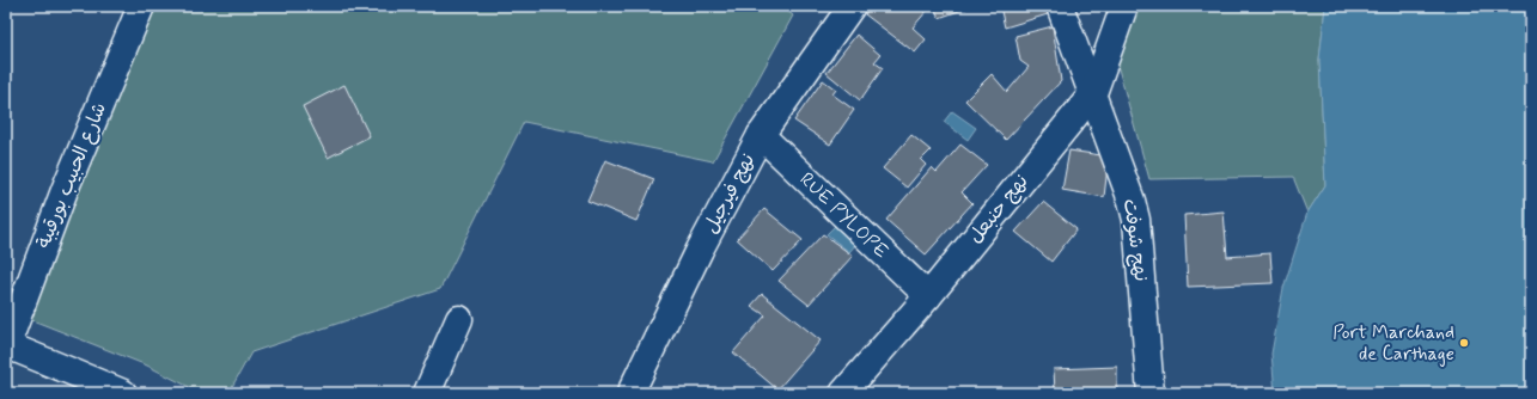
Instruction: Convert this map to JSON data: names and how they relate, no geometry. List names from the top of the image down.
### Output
{
  "streets": {
    "street": [
      "شارع الحبيب بورقيبة",
      "نهج فيرجيل",
      "نهج حنبعل",
      "RUE PYLOPE",
      "نهج شوفت"
    ]
  },
  "crossings": [
    ["نهج فيرجيل", "RUE PYLOPE"],
    ["نهج حنبعل", "RUE PYLOPE"],
    ["نهج حنبعل", "نهج شوفت"]
  ],
  "places": ["Port Marchand de Carthage"]
}
